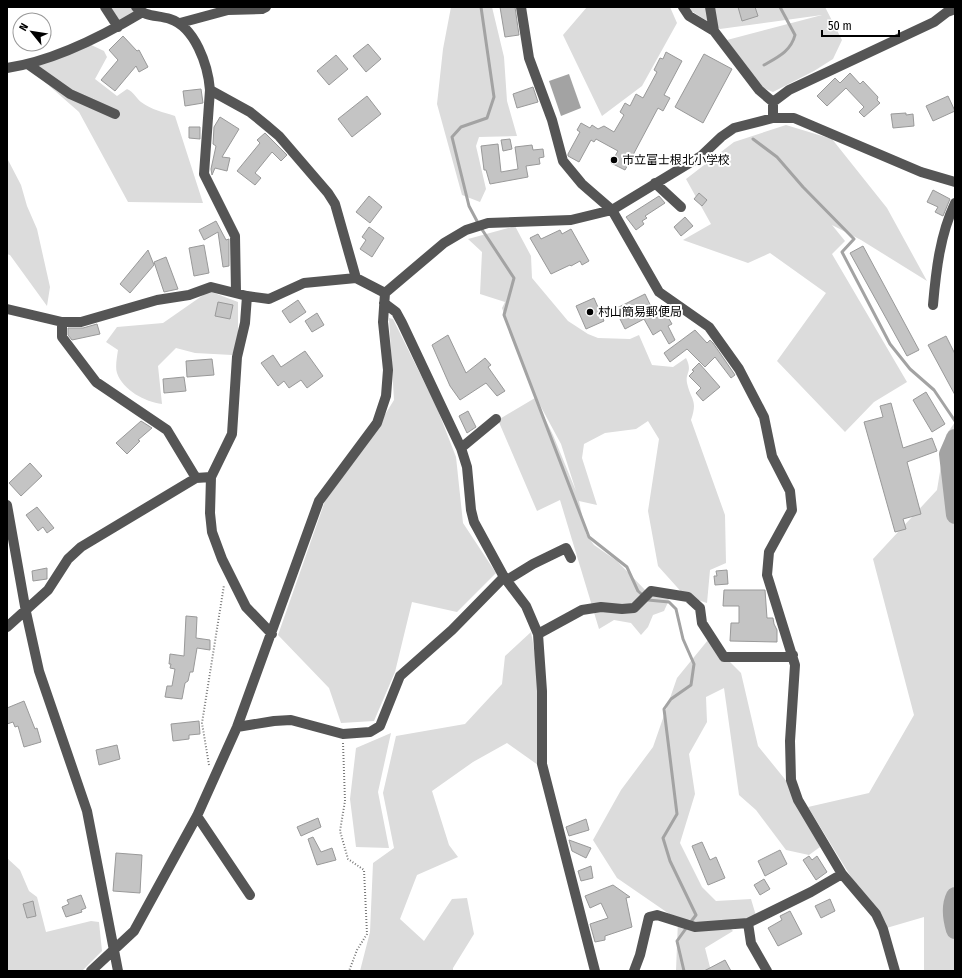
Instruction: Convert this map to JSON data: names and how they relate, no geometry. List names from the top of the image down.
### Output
{
  "places": ["市立富士根北小学校", "村山簡易郵便局"],
  "scale_bar": "50 m",
  "north": "top left"
}
